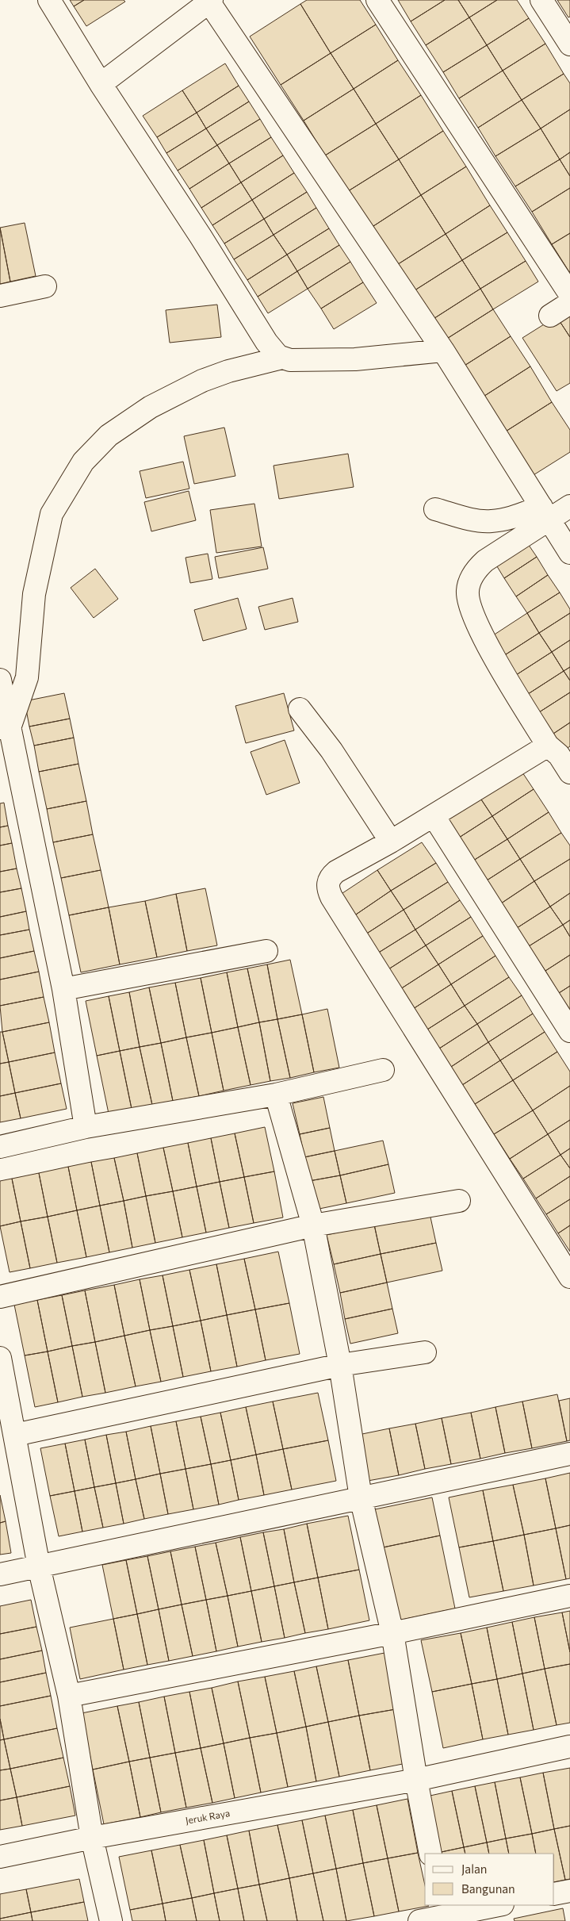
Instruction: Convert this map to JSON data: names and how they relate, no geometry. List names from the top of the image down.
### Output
{
  "streets": {
    "street": ["Jeruk Raya"]
  },
  "legend": ["Jalan", "Bangunan"]
}
